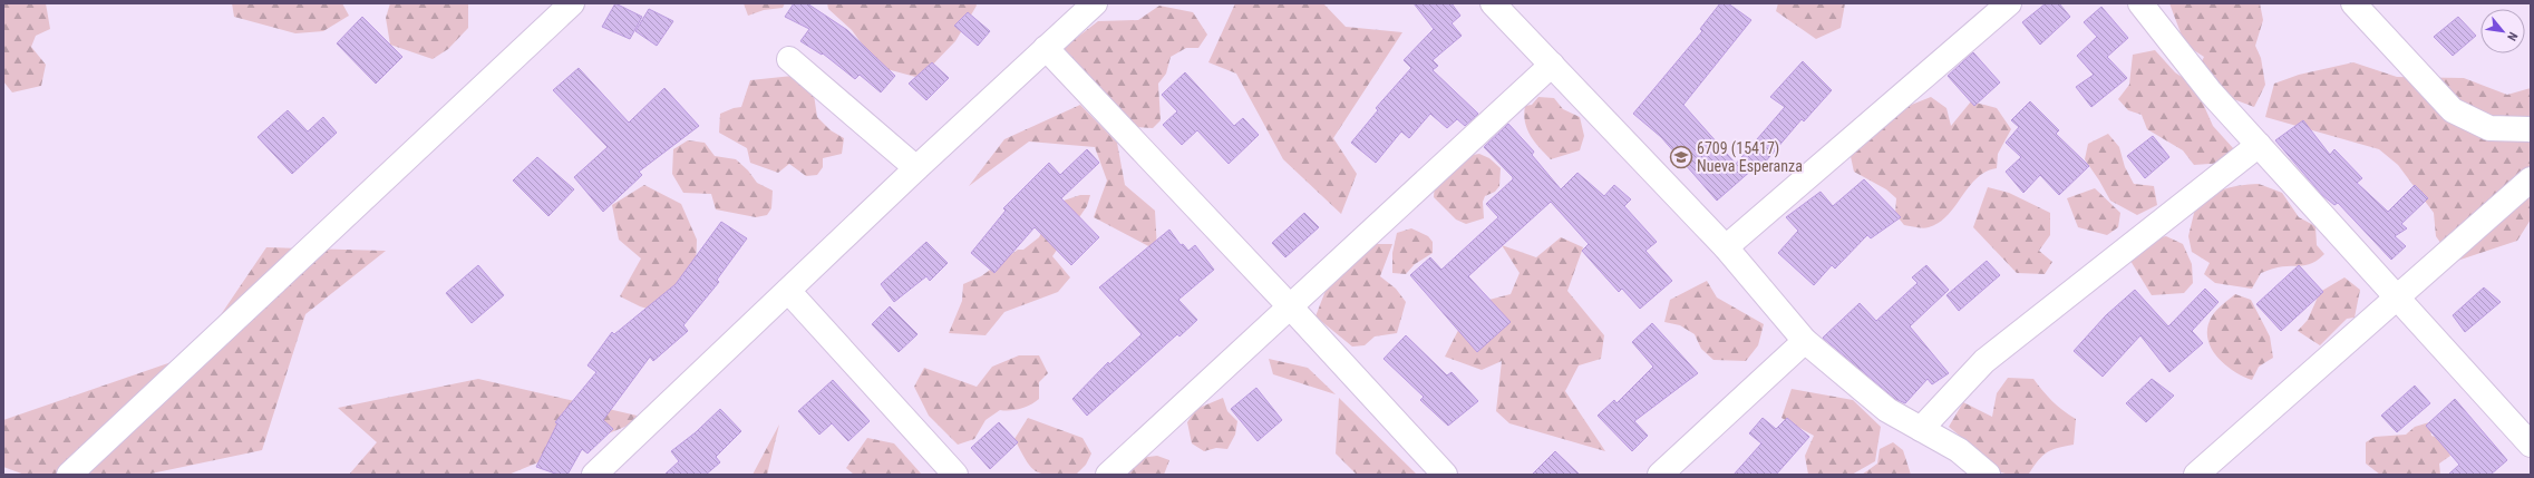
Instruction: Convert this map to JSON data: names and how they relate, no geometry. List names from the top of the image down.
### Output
{
  "places": {
    "school or university": ["6709 (15417) Nueva Esperanza"]
  },
  "north": "bottom right"
}
